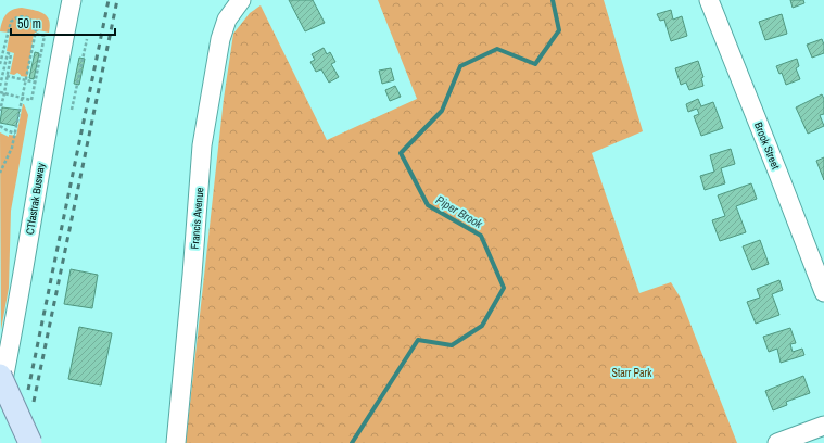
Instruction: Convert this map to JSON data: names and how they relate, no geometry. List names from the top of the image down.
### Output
{
  "streets": {
    "street": ["Brook Street", "CTfastrak Busway", "Francis Avenue"]
  },
  "water": ["Piper Brook"],
  "parks": ["Starr Park"],
  "scale_bar": "50 m"
}
